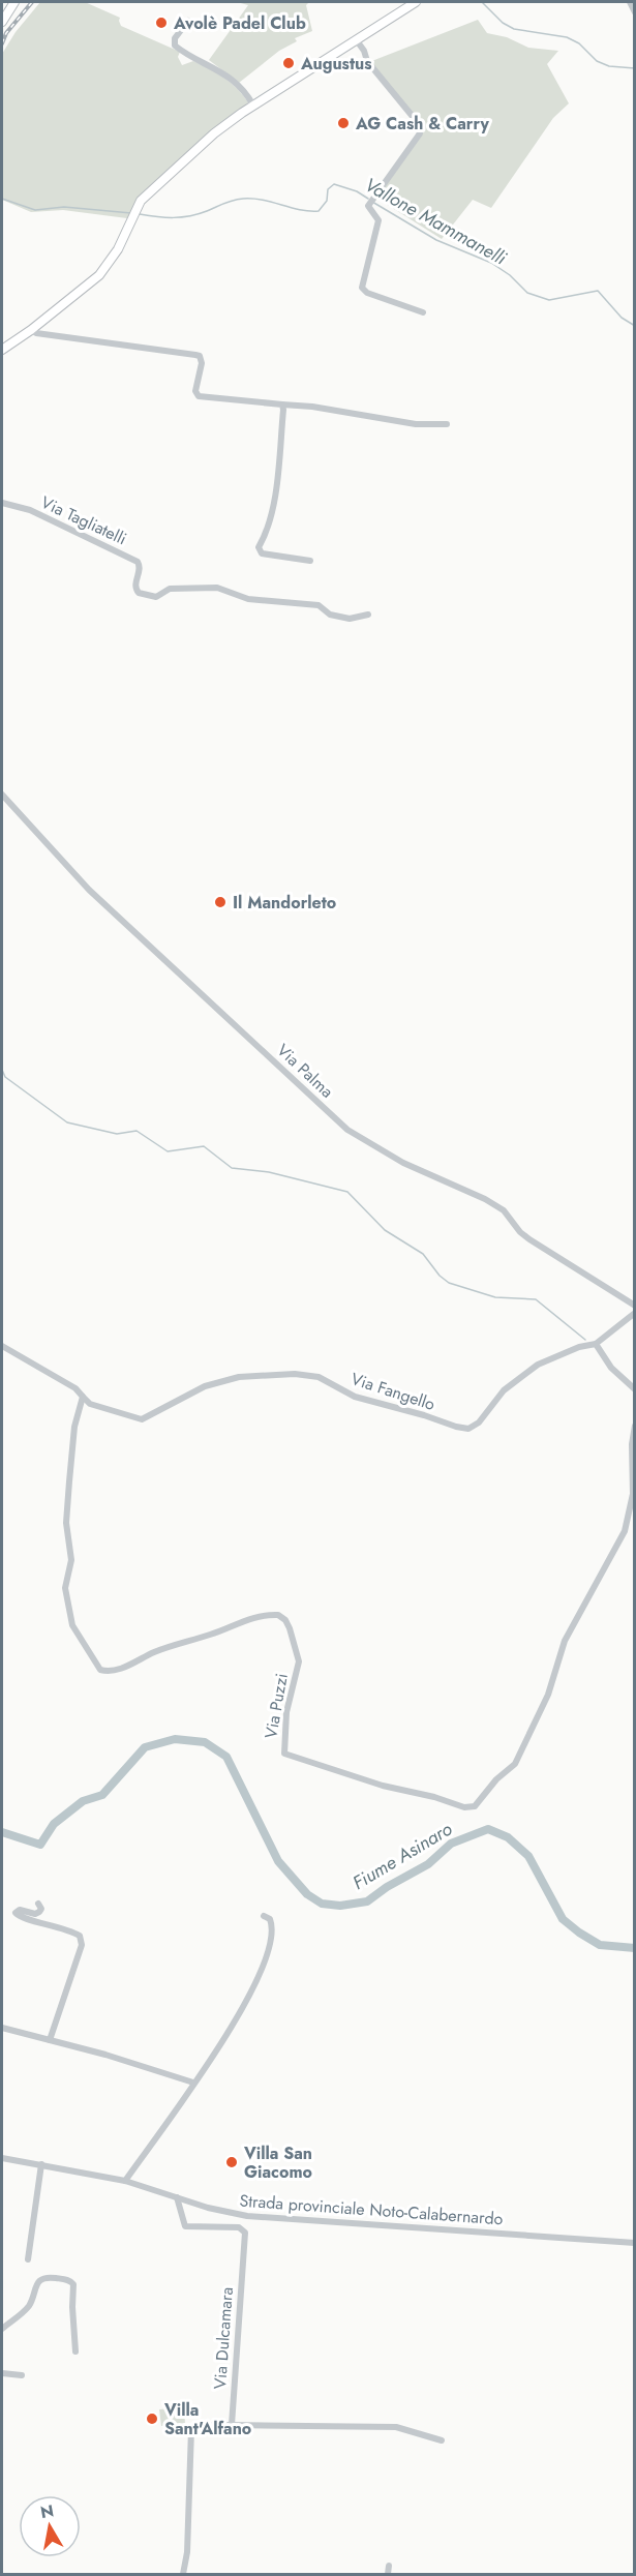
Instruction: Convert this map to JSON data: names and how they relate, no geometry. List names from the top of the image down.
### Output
{
  "streets": {
    "street": [
      "Via Tagliatelli",
      "Via Palma",
      "Via Fangello",
      "Via Puzzi",
      "Strada provinciale Noto-Calabernardo",
      "Via Dulcamara"
    ]
  },
  "crossings": [
    ["Via Fangello", "Via Puzzi"],
    ["Strada provinciale Noto-Calabernardo", "Via Dulcamara"]
  ],
  "water": ["Vallone Mammanelli", "Fiume Asinaro"],
  "places": [
    "Avolè Padel Club",
    "Augustus",
    "AG Cash & Carry",
    "Il Mandorleto",
    "Villa San Giacomo",
    "Villa Sant'Alfano"
  ],
  "north": "top"
}
